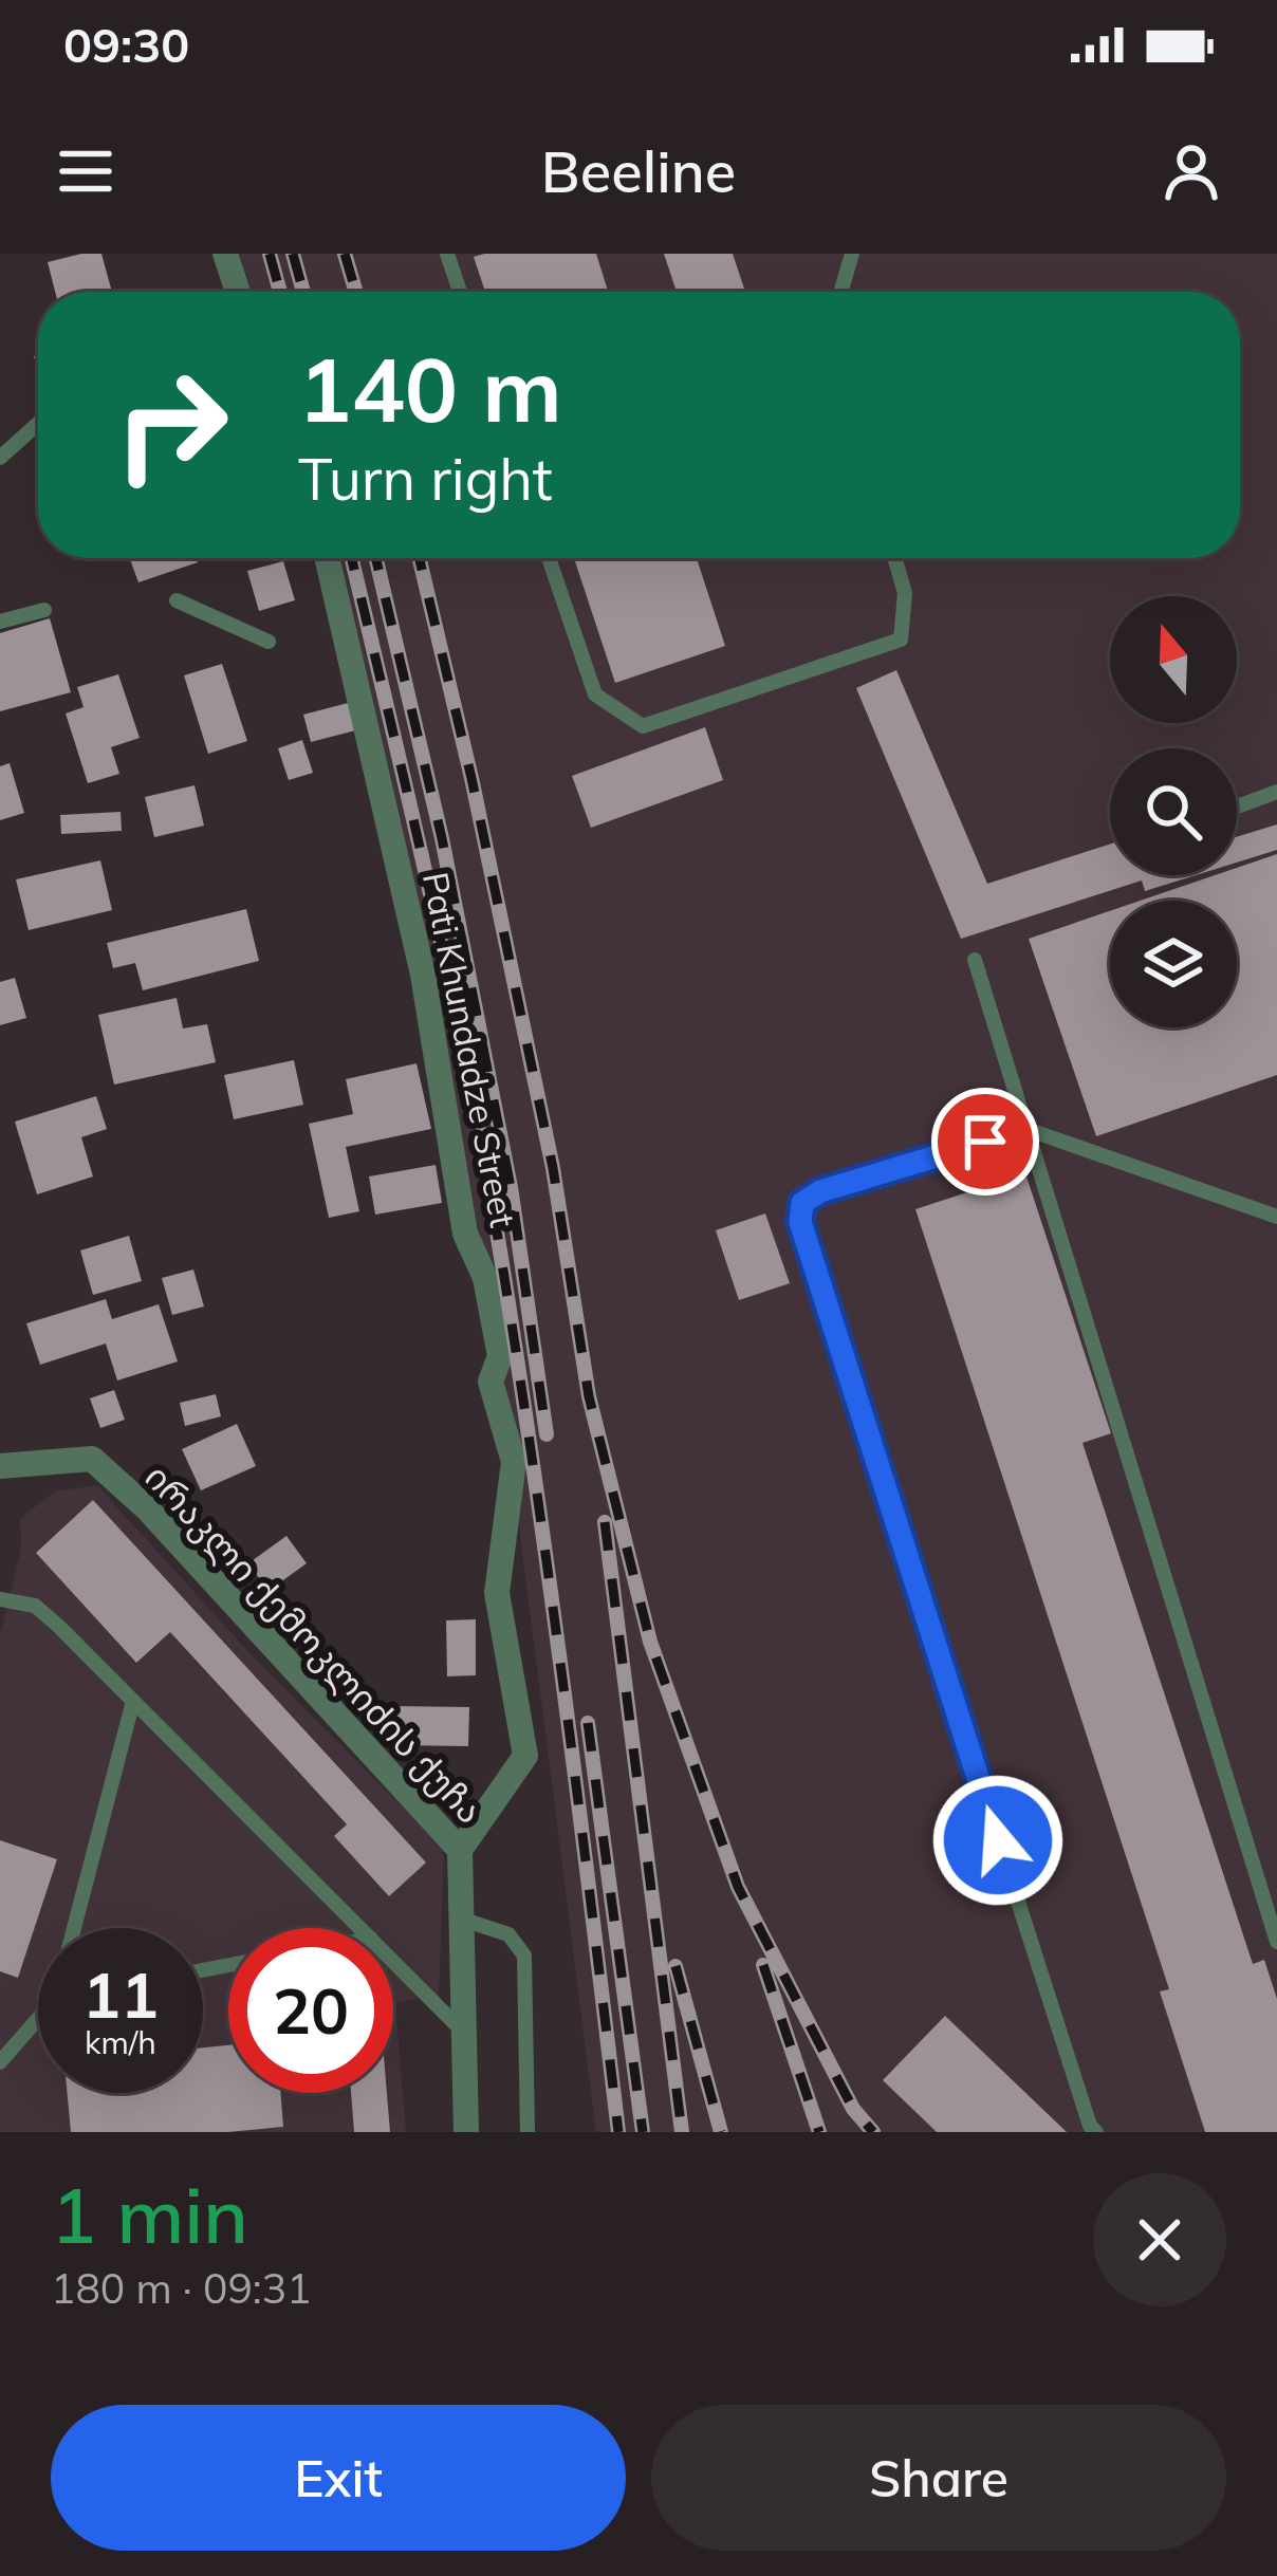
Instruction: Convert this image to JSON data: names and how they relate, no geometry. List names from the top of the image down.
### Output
{
  "streets": {
    "street": ["Pati Khundadze Street", "ირაკლი ქემოკლიძის ქუჩა"]
  },
  "crossings": [
    ["Pati Khundadze Street", "ირაკლი ქემოკლიძის ქუჩა"]
  ],
  "north": "top",
  "page": {
    "status": "09:30",
    "header": "Beeline",
    "turn": ["140 m", "Turn right"],
    "speed": "11 km/h",
    "limit": "20",
    "heading": ["1 min", "180 m · 09:31"],
    "buttons": ["Exit", "Share"]
  }
}
